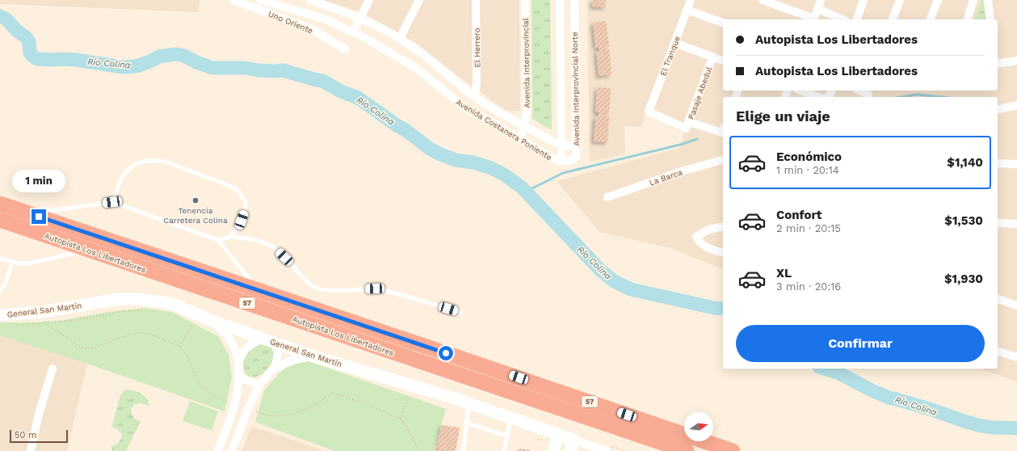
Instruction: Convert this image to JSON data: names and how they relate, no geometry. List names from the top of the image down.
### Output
{
  "streets": {
    "highway": ["Autopista Los Libertadores", "57"],
    "street": [
      "Uno Oriente",
      "El Herrero",
      "El Tranque",
      "Avenida Interprovincial",
      "Avenida Interprovincial Norte",
      "Pasaje Abedul",
      "Avenida Costanera Poniente",
      "La Barca",
      "General San Martín"
    ]
  },
  "crossings": [
    ["El Herrero", "Avenida Costanera Poniente"],
    ["El Tranque", "Pasaje Abedul"],
    ["Avenida Interprovincial", "Avenida Costanera Poniente"],
    ["Avenida Interprovincial Norte", "Avenida Costanera Poniente"]
  ],
  "water": ["Río Colina"],
  "places": ["Tenencia Carretera Colina"],
  "scale_bar": "50 m",
  "north": "right",
  "page": {
    "banner": ["Autopista Los Libertadores", "Autopista Los Libertadores"],
    "heading": "Elige un viaje",
    "list": [
      {
        "name": "Económico",
        "note": "1 min · 20:14",
        "value": "$1,140"
      },
      {
        "name": "Confort",
        "note": "2 min · 20:15",
        "value": "$1,530"
      },
      {
        "name": "XL",
        "note": "3 min · 20:16",
        "value": "$1,930"
      }
    ],
    "bubble": "1 min",
    "buttons": "Confirmar",
    "scale": "50 m"
  }
}
